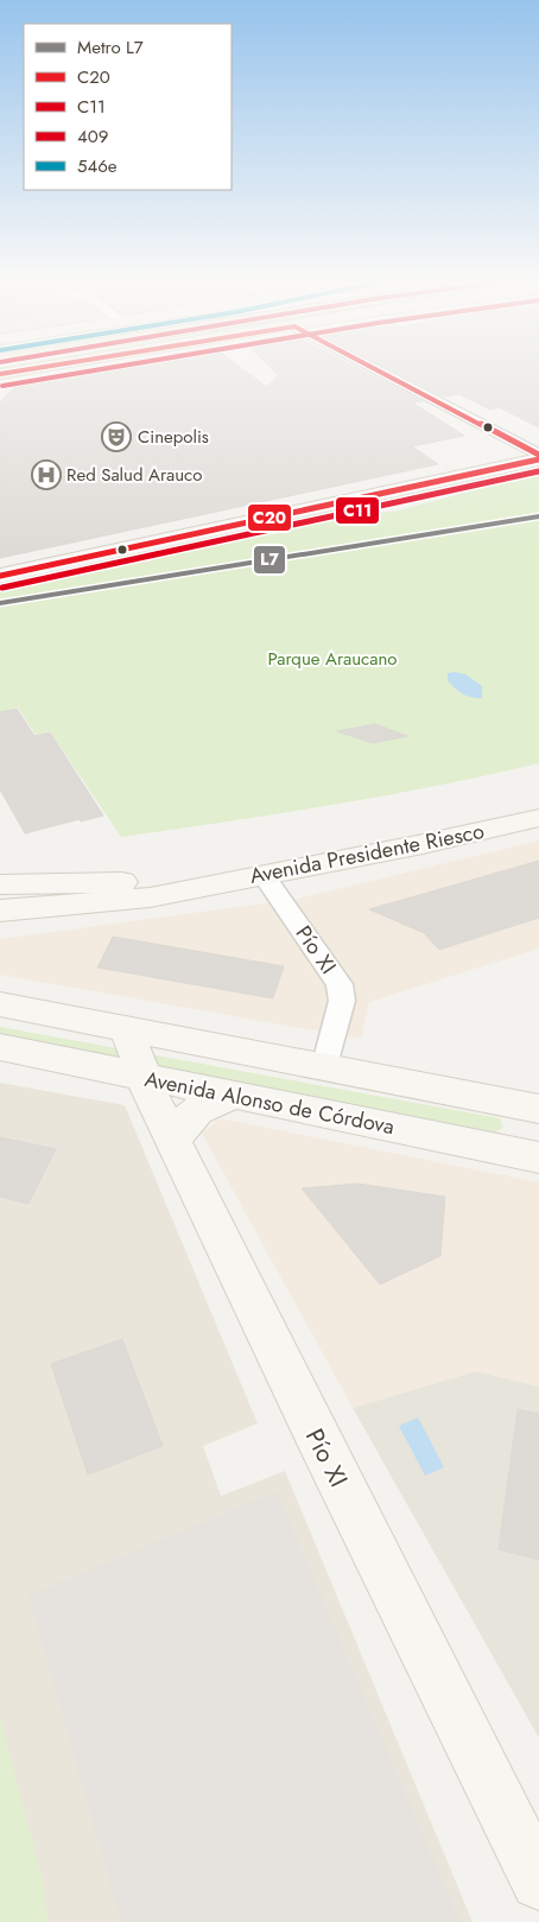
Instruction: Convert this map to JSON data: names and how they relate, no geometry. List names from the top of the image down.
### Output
{
  "streets": {
    "main road": ["Avenida Presidente Riesco", "Pío XI", "Avenida Alonso de Córdova"]
  },
  "crossings": [
    ["Avenida Presidente Riesco", "Pío XI"],
    ["Pío XI", "Avenida Alonso de Córdova"]
  ],
  "parks": ["Parque Araucano"],
  "places": {
    "theatre": ["Cinepolis"],
    "hospital": ["Red Salud Arauco"]
  },
  "lines": ["transit line C20", "transit line C11", "metro line L7"],
  "legend": [
    "Metro L7",
    "C20",
    "C11",
    "409",
    "546e"
  ]
}
